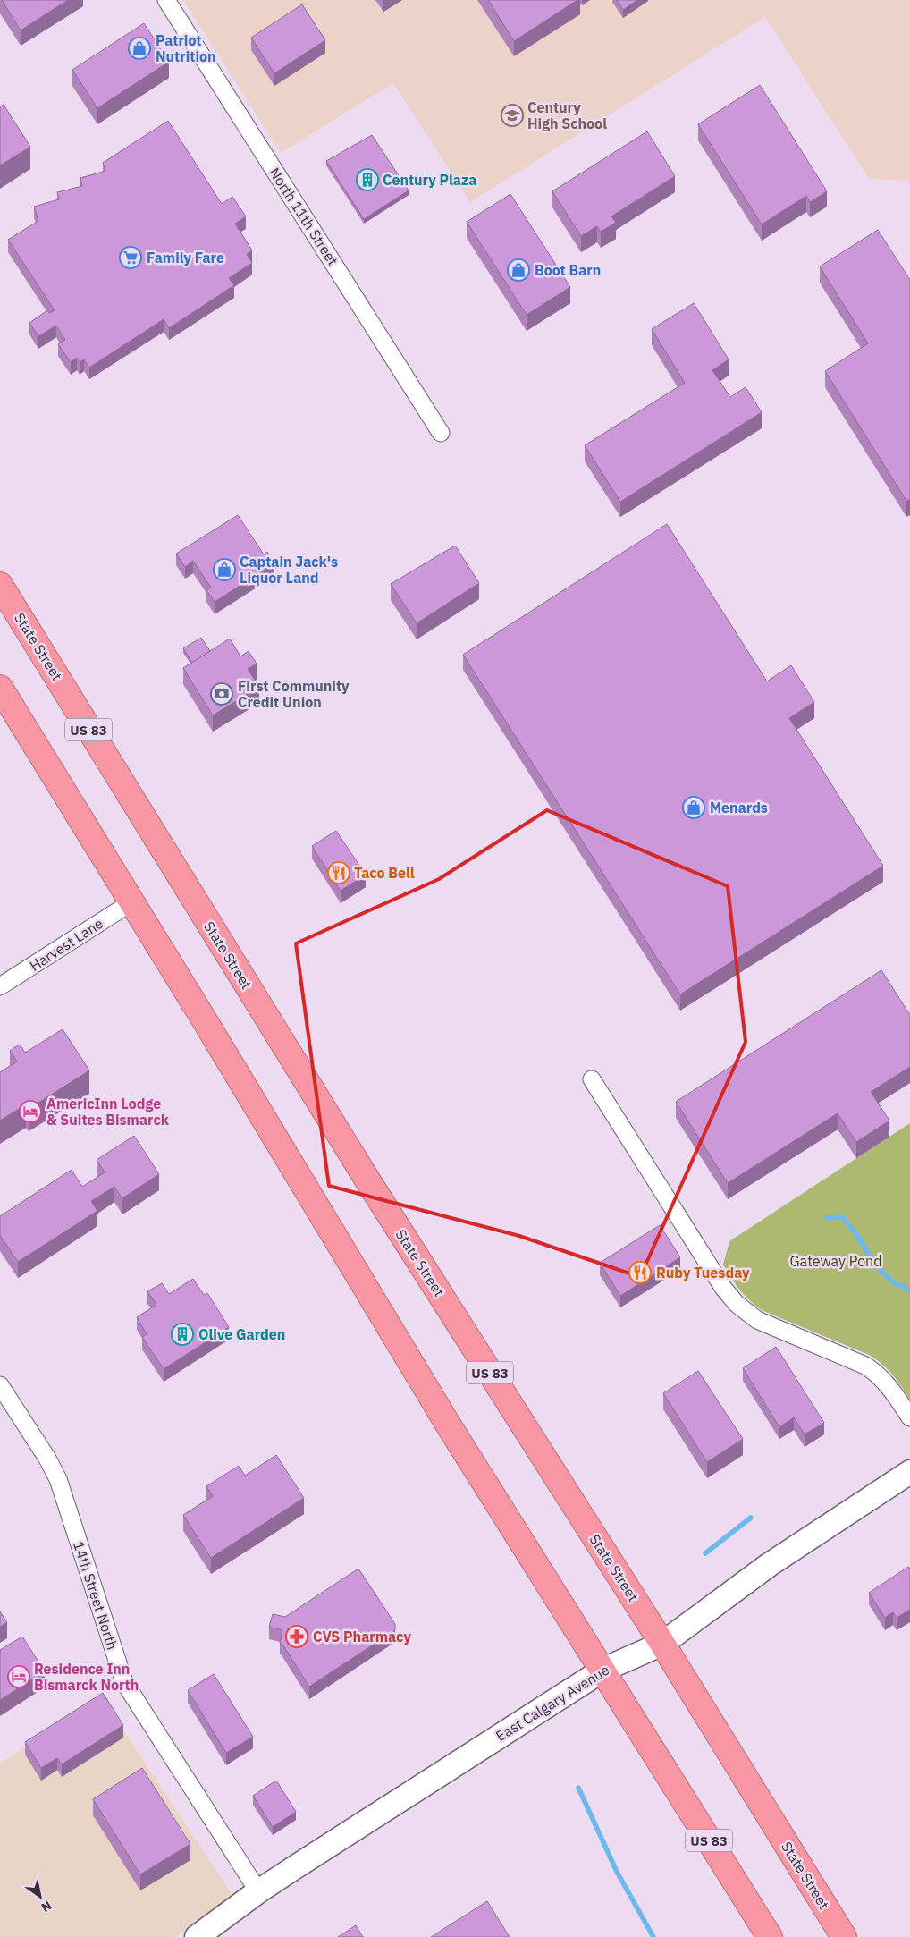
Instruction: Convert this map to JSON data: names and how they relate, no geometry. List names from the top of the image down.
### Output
{
  "streets": {
    "highway": ["State Street", "US 83"],
    "street": [
      "North 11th Street",
      "Harvest Lane",
      "14th Street North",
      "East Calgary Avenue"
    ]
  },
  "crossings": [
    ["State Street", "East Calgary Avenue"],
    ["US 83", "Harvest Lane"],
    ["US 83", "East Calgary Avenue"],
    ["14th Street North", "East Calgary Avenue"]
  ],
  "parks": ["Gateway Pond"],
  "places": {
    "shop": [
      "Patriot Nutrition",
      "Boot Barn",
      "Captain Jack's Liquor Land",
      "Menards"
    ],
    "school or university": ["Century High School"],
    "building": ["Century Plaza", "Olive Garden"],
    "supermarket": ["Family Fare"],
    "bank": ["First Community Credit Union"],
    "restaurant": ["Taco Bell", "Ruby Tuesday"],
    "hotel": ["AmericInn Lodge & Suites Bismarck", "Residence Inn Bismarck North"],
    "pharmacy": ["CVS Pharmacy"]
  },
  "north": "bottom right"
}
